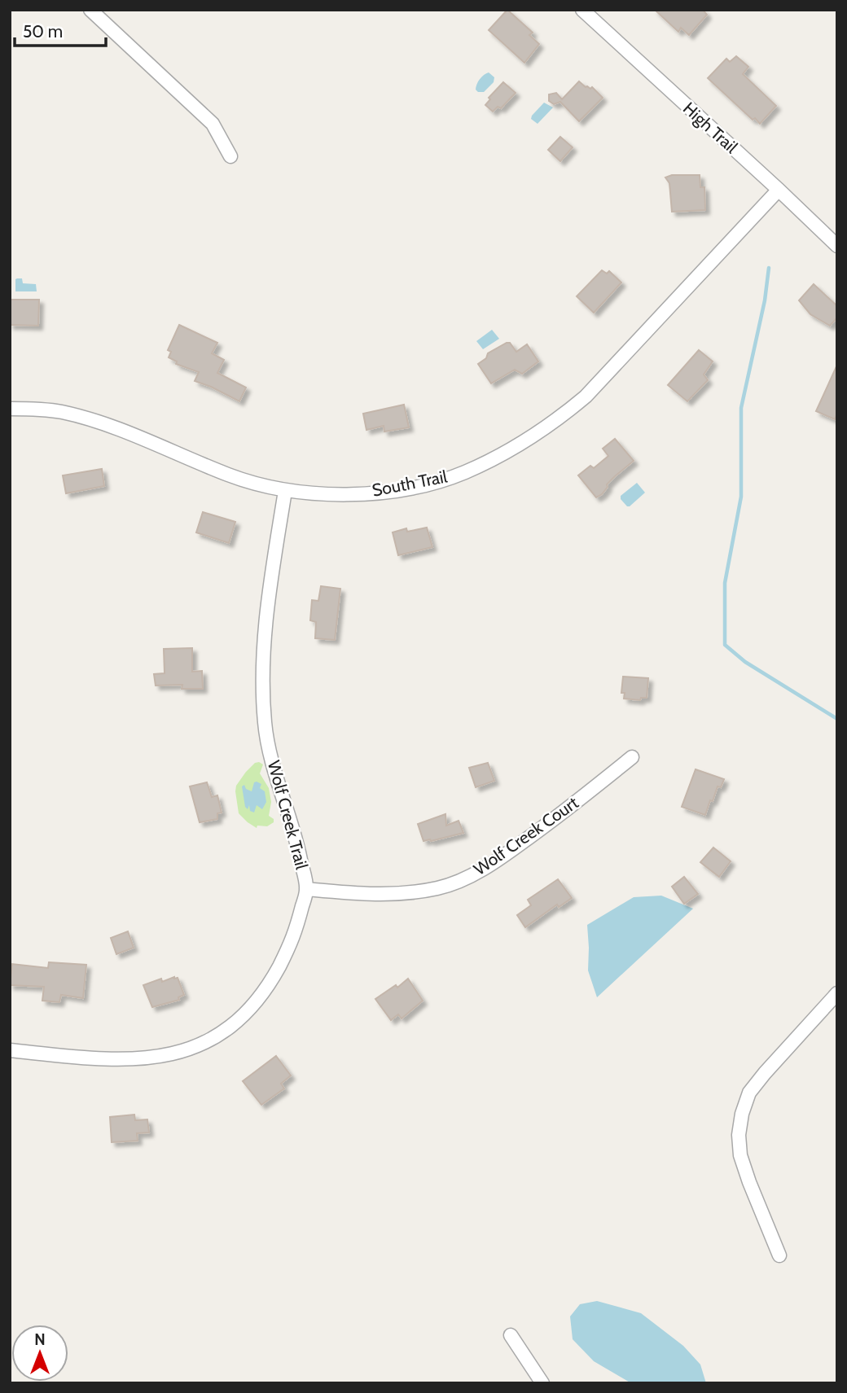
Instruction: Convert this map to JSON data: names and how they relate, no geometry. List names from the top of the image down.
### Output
{
  "streets": {
    "street": [
      "High Trail",
      "South Trail",
      "Wolf Creek Trail",
      "Wolf Creek Court"
    ]
  },
  "crossings": [
    ["High Trail", "South Trail"],
    ["South Trail", "Wolf Creek Trail"],
    ["Wolf Creek Trail", "Wolf Creek Court"]
  ],
  "scale_bar": "50 m",
  "north": "top"
}
